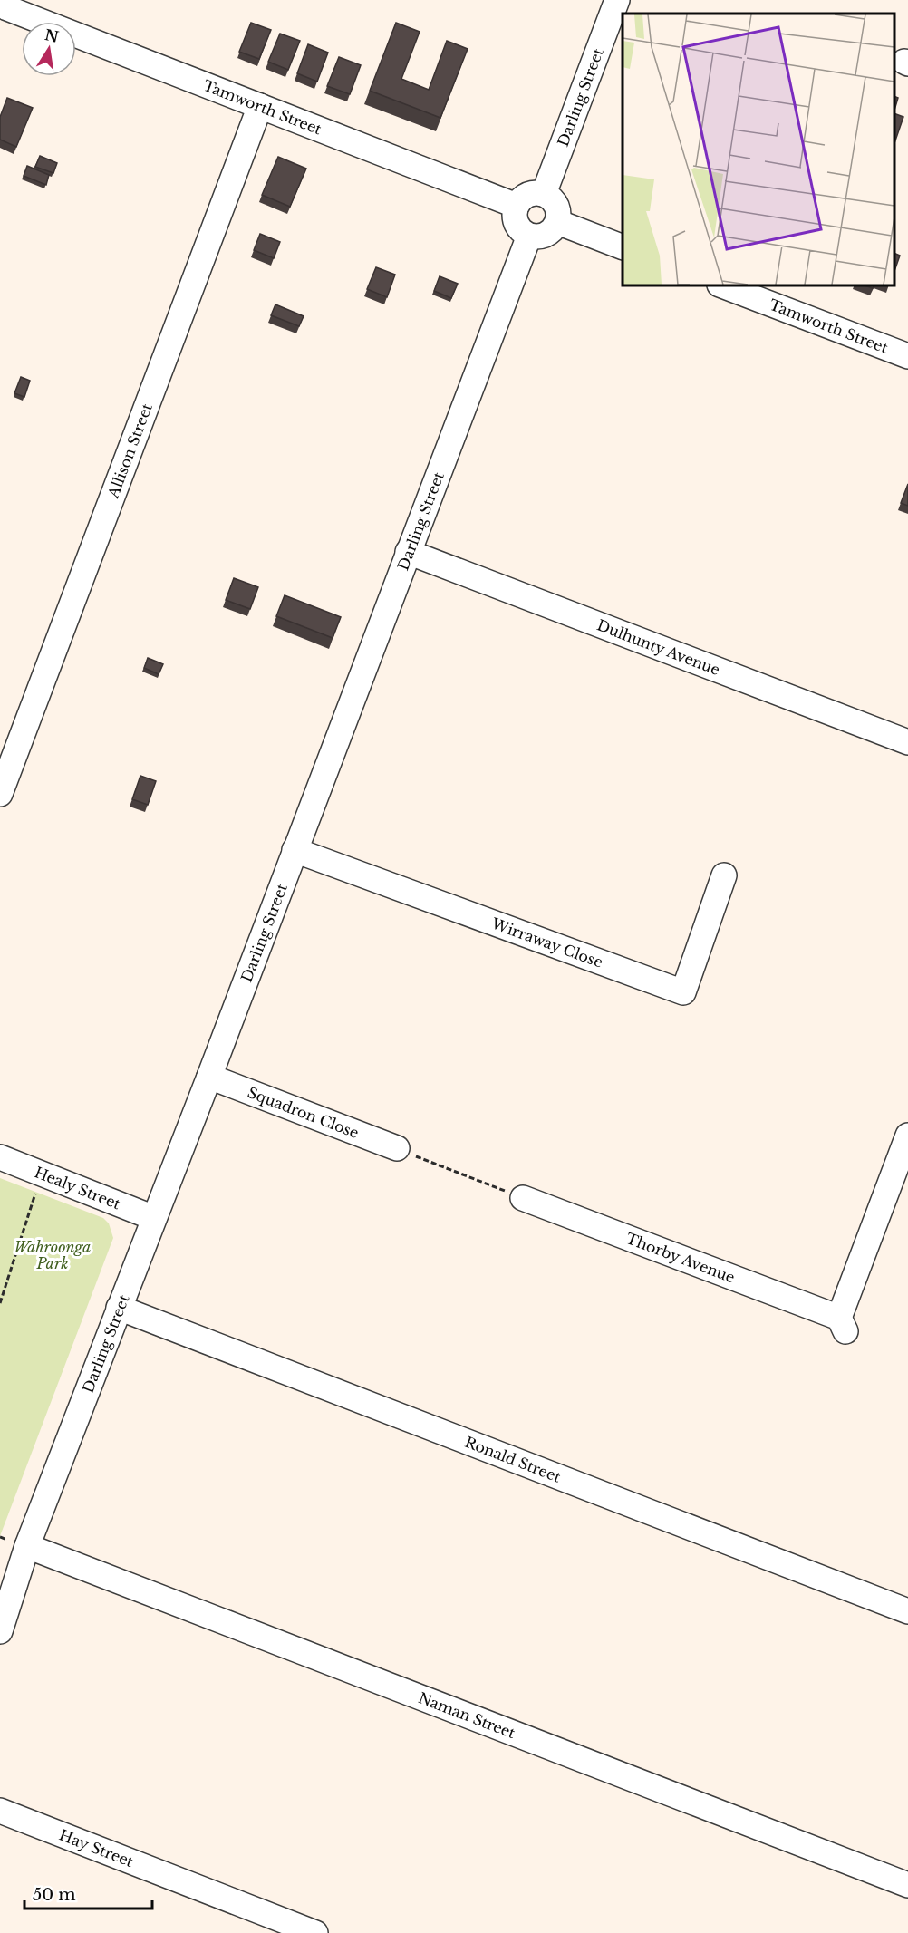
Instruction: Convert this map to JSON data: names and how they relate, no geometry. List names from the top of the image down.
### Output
{
  "streets": {
    "street": [
      "Darling Street",
      "Tamworth Street",
      "Allison Street",
      "Dulhunty Avenue",
      "Wirraway Close",
      "Squadron Close",
      "Healy Street",
      "Thorby Avenue",
      "Ronald Street",
      "Naman Street",
      "Hay Street"
    ]
  },
  "crossings": [
    ["Darling Street", "Tamworth Street"],
    ["Darling Street", "Dulhunty Avenue"],
    ["Darling Street", "Wirraway Close"],
    ["Darling Street", "Squadron Close"],
    ["Darling Street", "Healy Street"],
    ["Darling Street", "Ronald Street"],
    ["Darling Street", "Naman Street"],
    ["Tamworth Street", "Allison Street"]
  ],
  "parks": ["Wahroonga Park"],
  "scale_bar": "50 m",
  "north": "top"
}
